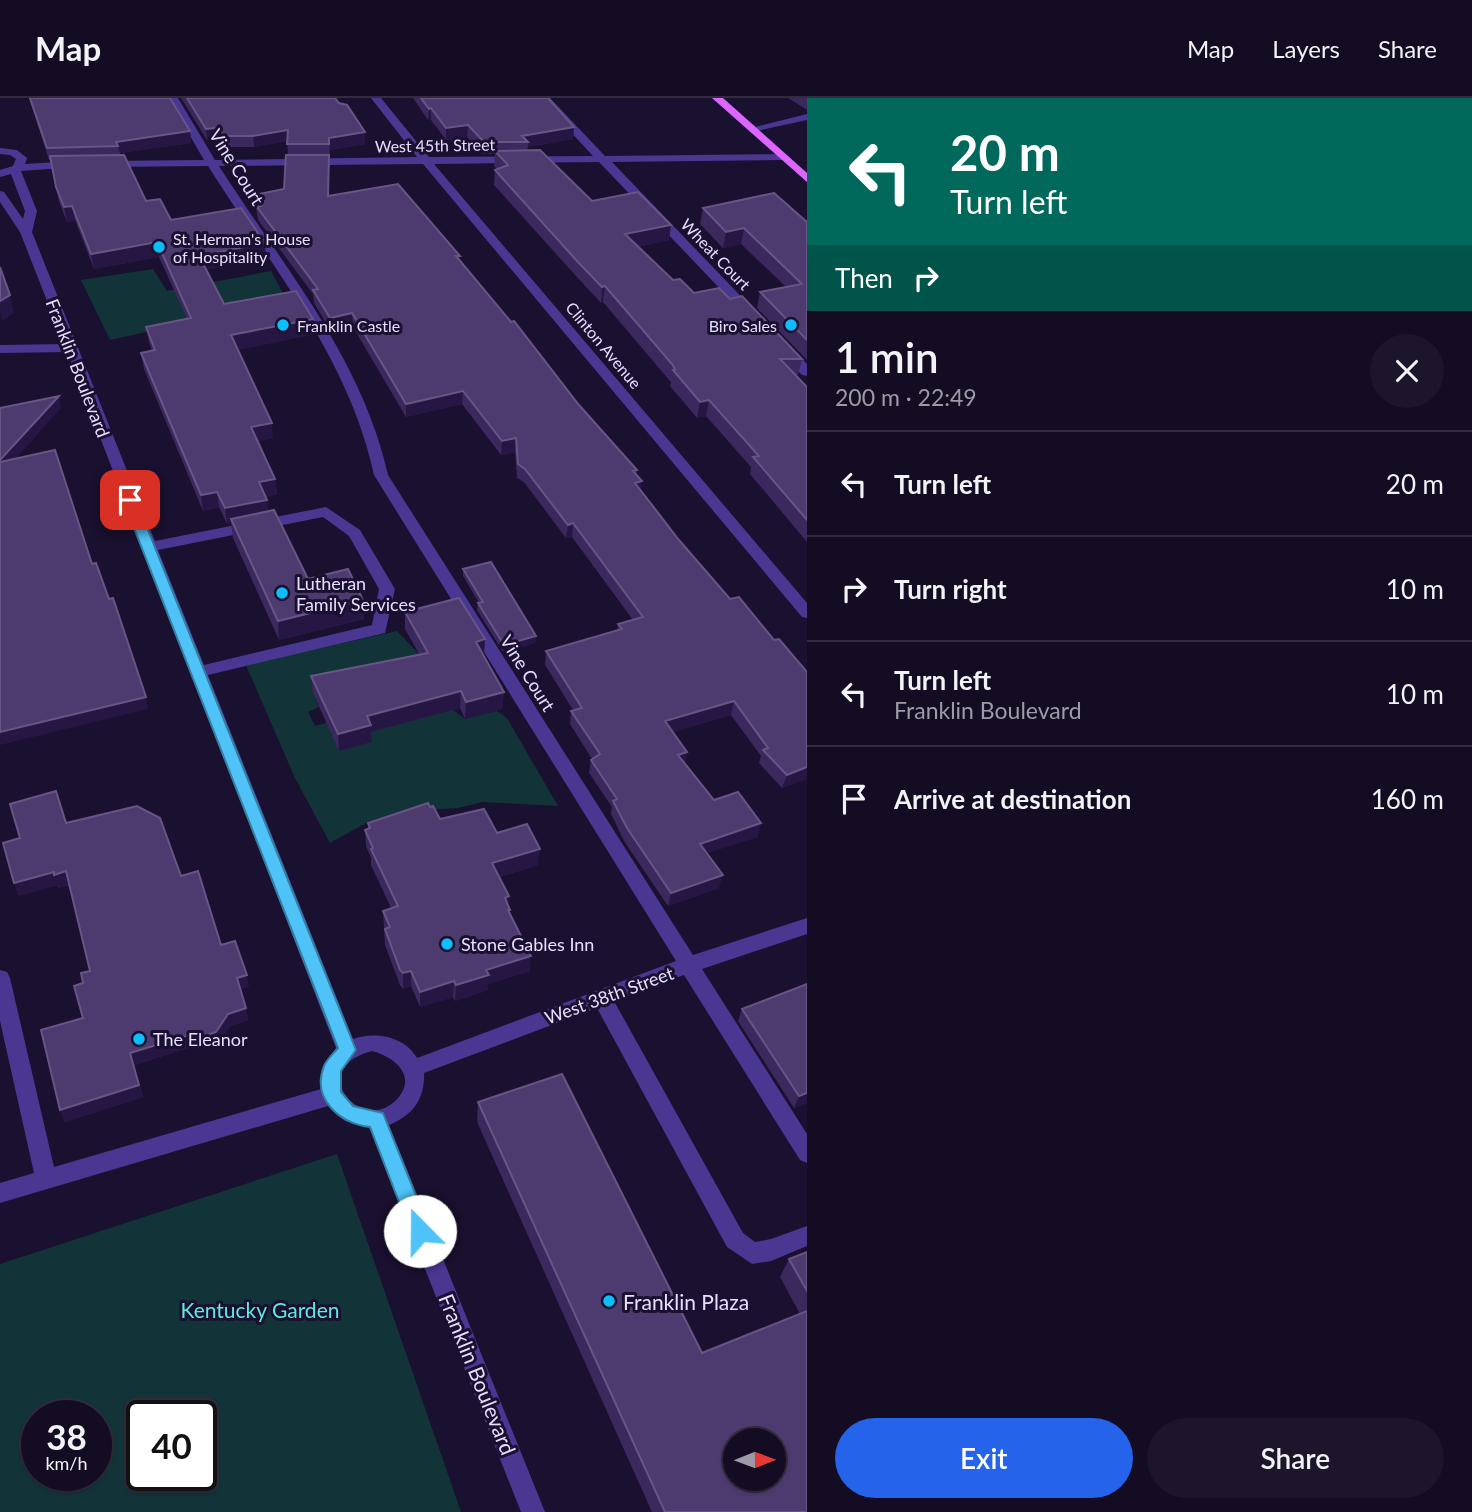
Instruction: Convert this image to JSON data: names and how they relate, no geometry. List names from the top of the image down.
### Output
{
  "streets": {
    "main road": ["West 45th Street"],
    "street": [
      "Vine Court",
      "Wheat Court",
      "Clinton Avenue",
      "Franklin Boulevard",
      "West 38th Street"
    ]
  },
  "crossings": [
    ["West 45th Street", "Vine Court"],
    ["West 45th Street", "Wheat Court"],
    ["West 45th Street", "Clinton Avenue"],
    ["West 45th Street", "Franklin Boulevard"],
    ["Vine Court", "West 38th Street"],
    ["Franklin Boulevard", "West 38th Street"]
  ],
  "parks": ["Kentucky Garden"],
  "places": [
    "St. Herman's House of Hospitality",
    "Franklin Castle",
    "Biro Sales",
    "Lutheran Family Services",
    "Stone Gables Inn",
    "The Eleanor",
    "Franklin Plaza"
  ],
  "north": "right",
  "page": {
    "header": "Map",
    "nav": ["Map", "Layers", "Share"],
    "turn": ["20 m", "Turn left"],
    "then": "Then",
    "heading": ["1 min", "200 m · 22:49"],
    "list": [
      {
        "name": "Turn left",
        "value": "20 m"
      },
      {
        "name": "Turn right",
        "value": "10 m"
      },
      {
        "name": "Turn left",
        "note": "Franklin Boulevard",
        "value": "10 m"
      },
      {
        "name": "Arrive at destination",
        "value": "160 m"
      }
    ],
    "speed": "38 km/h",
    "limit": "40",
    "buttons": ["Exit", "Share"]
  }
}
